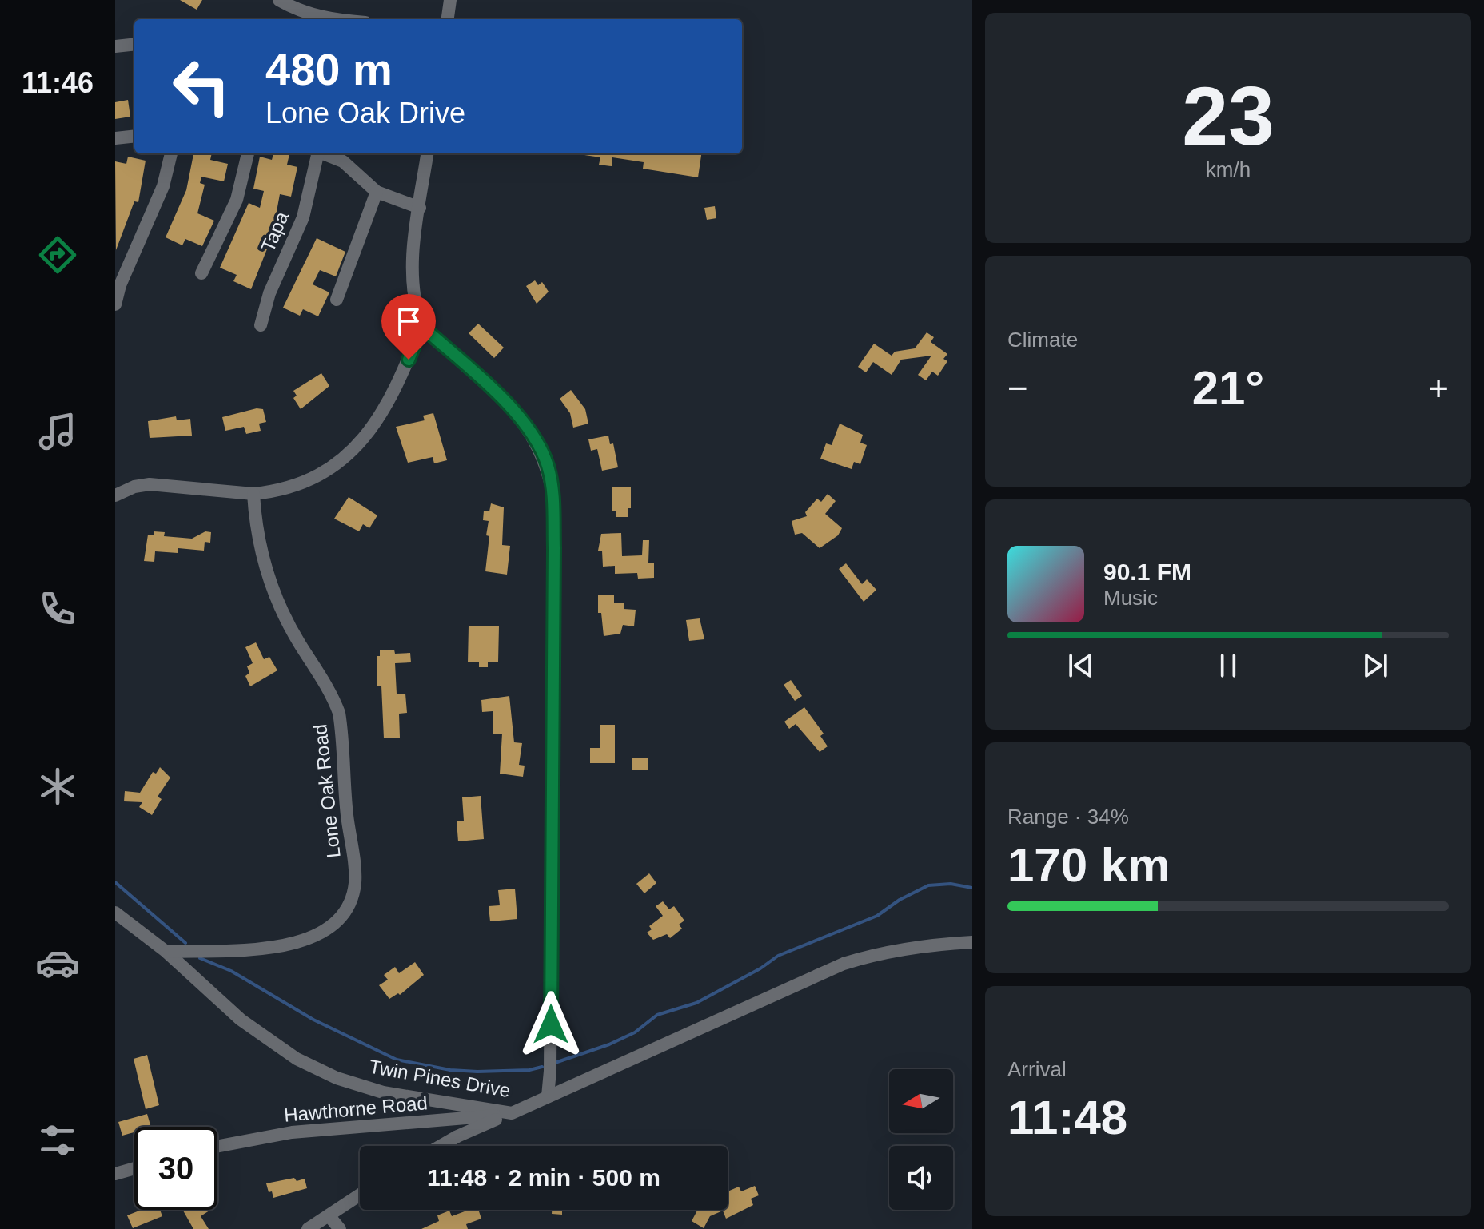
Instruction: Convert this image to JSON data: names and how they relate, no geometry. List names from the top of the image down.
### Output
{
  "streets": {
    "street": [
      "Tapa",
      "Lone Oak Road",
      "Twin Pines Drive",
      "Hawthorne Road"
    ]
  },
  "crossings": [
    ["Lone Oak Road", "Twin Pines Drive"],
    ["Twin Pines Drive", "Hawthorne Road"]
  ],
  "north": "left",
  "page": {
    "tabs": "11:46",
    "tile": [
      ["23", "km/h"],
      "Climate",
      ["Range · 34%", "170 km"],
      ["Arrival", "11:48"]
    ],
    "turn": ["480 m", "Lone Oak Drive"],
    "heat": ["−", "21°", "+"],
    "song": ["90.1 FM", "Music"],
    "limit": "30",
    "trip": "11:48 · 2 min · 500 m"
  }
}
